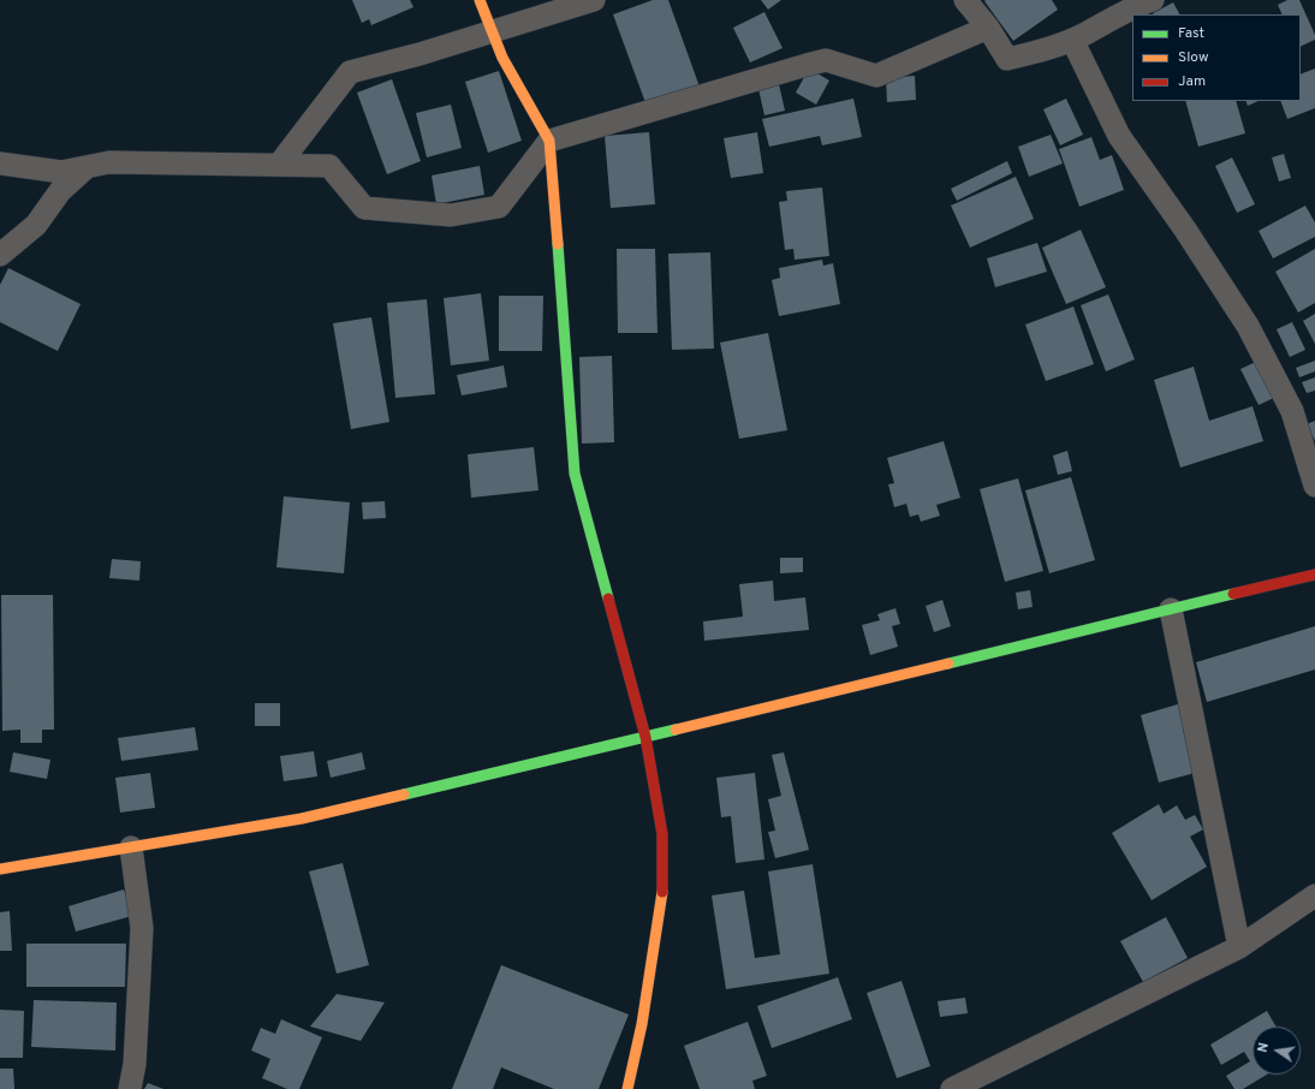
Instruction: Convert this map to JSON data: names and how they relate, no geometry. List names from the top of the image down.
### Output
{
  "legend": ["Fast", "Slow", "Jam"],
  "north": "left"
}
